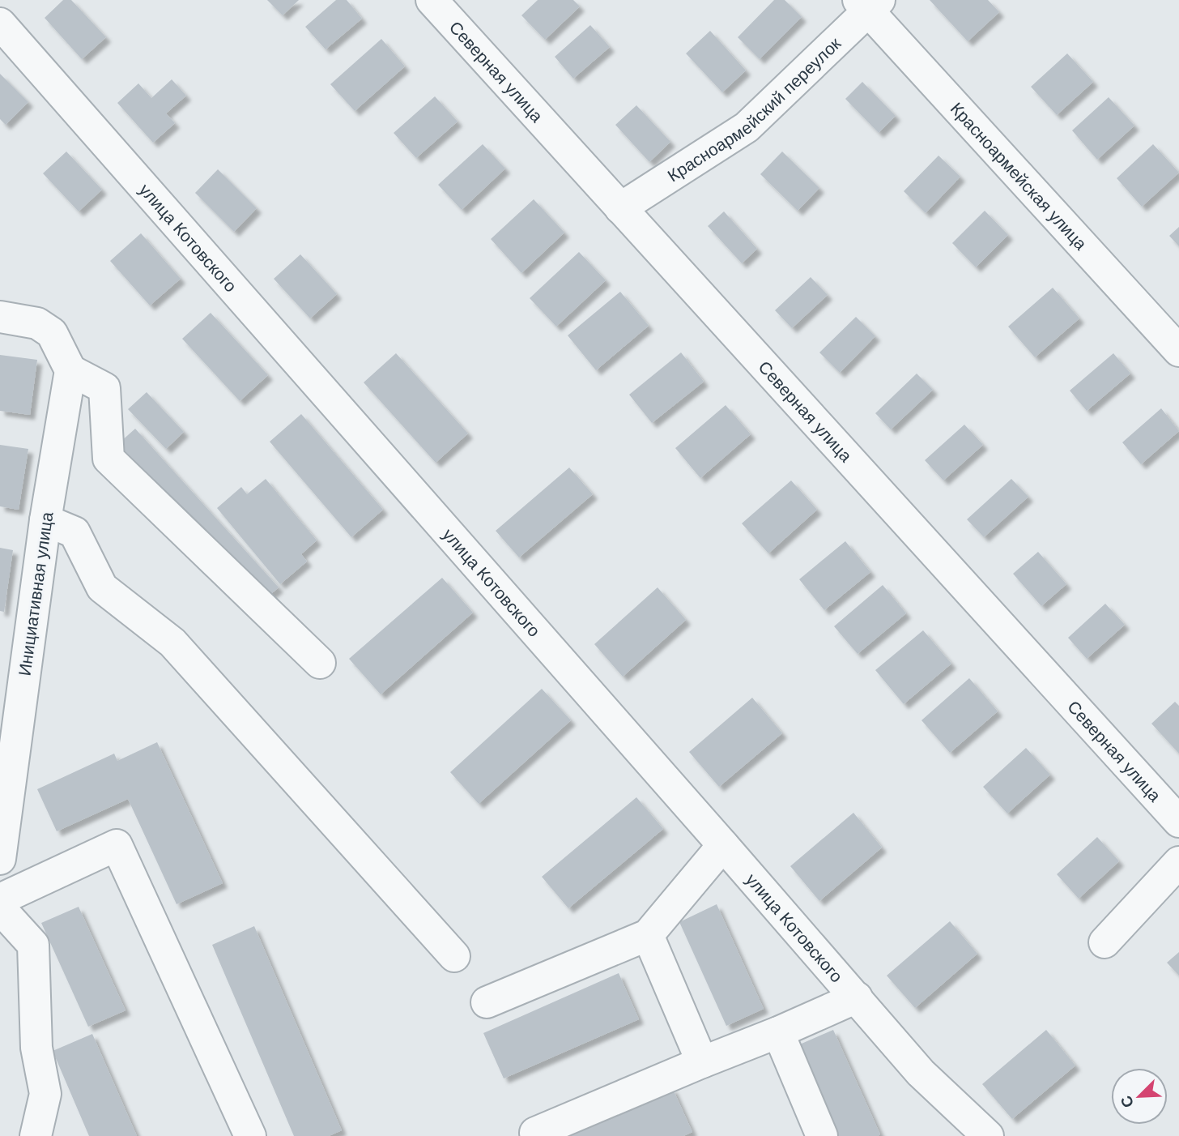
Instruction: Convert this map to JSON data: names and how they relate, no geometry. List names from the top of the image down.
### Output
{
  "streets": {
    "street": [
      "Северная улица",
      "Красноармейский переулок",
      "Красноармейская улица",
      "улица Котовского",
      "Инициативная улица"
    ]
  },
  "crossings": [
    ["Северная улица", "Красноармейский переулок"],
    ["Красноармейский переулок", "Красноармейская улица"]
  ],
  "north": "bottom left"
}
